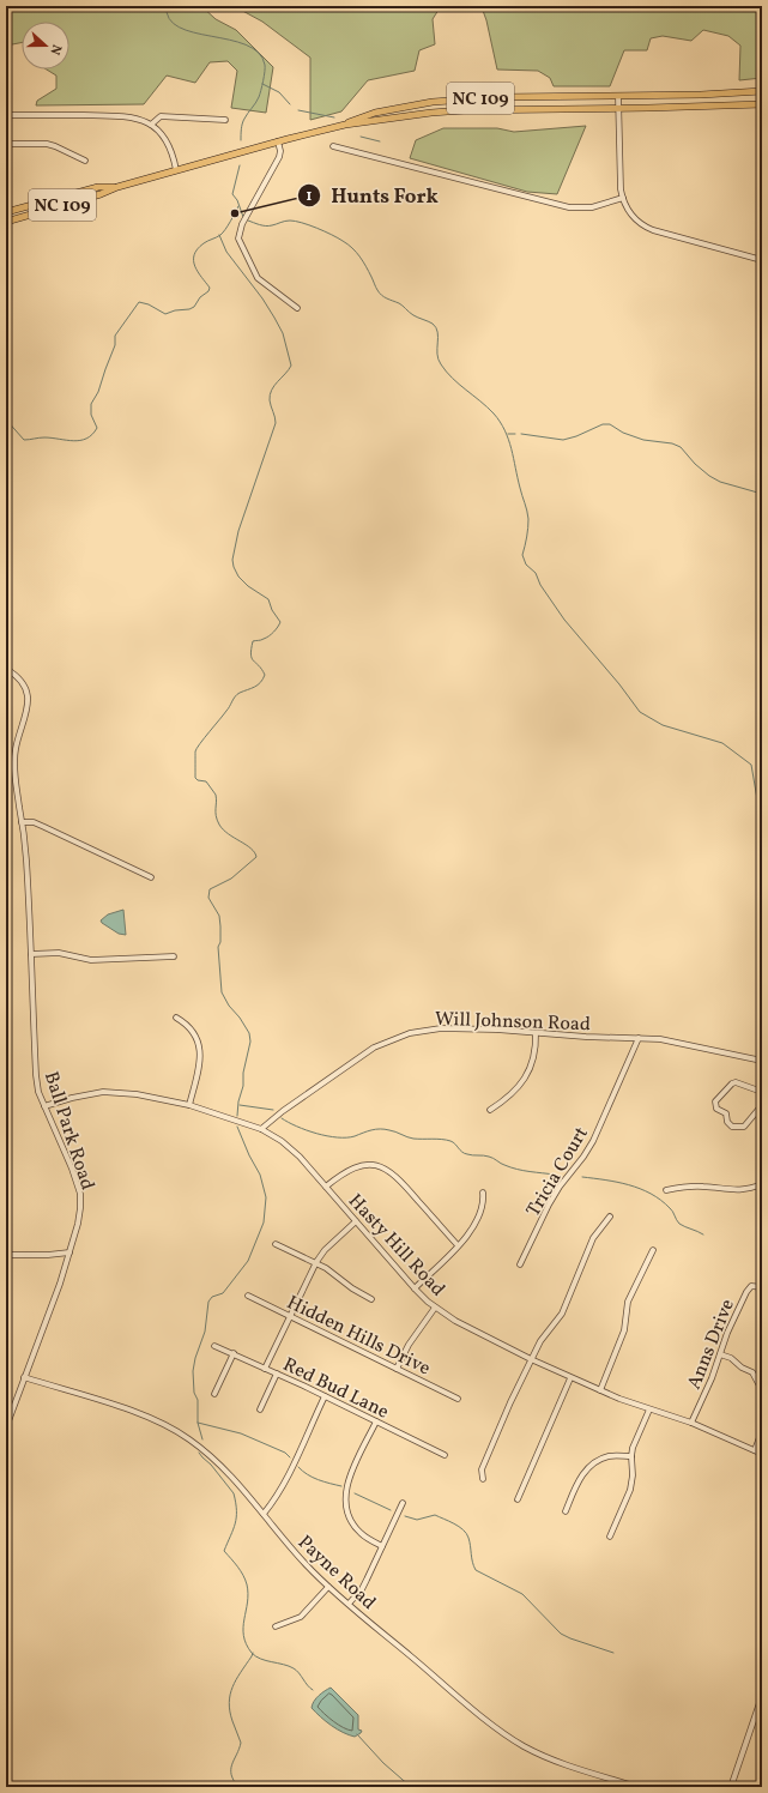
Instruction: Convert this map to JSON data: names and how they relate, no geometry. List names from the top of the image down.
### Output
{
  "streets": {
    "main road": ["NC 109"],
    "street": [
      "Will Johnson Road",
      "Ball Park Road",
      "Tricia Court",
      "Hasty Hill Road",
      "Hidden Hills Drive",
      "Anns Drive",
      "Red Bud Lane",
      "Payne Road"
    ]
  },
  "crossings": [
    ["Will Johnson Road", "Tricia Court"],
    ["Will Johnson Road", "Hasty Hill Road"],
    ["Ball Park Road", "Hasty Hill Road"],
    ["Ball Park Road", "Payne Road"],
    ["Hasty Hill Road", "Anns Drive"]
  ],
  "places": ["Hunts Fork"],
  "north": "right"
}
